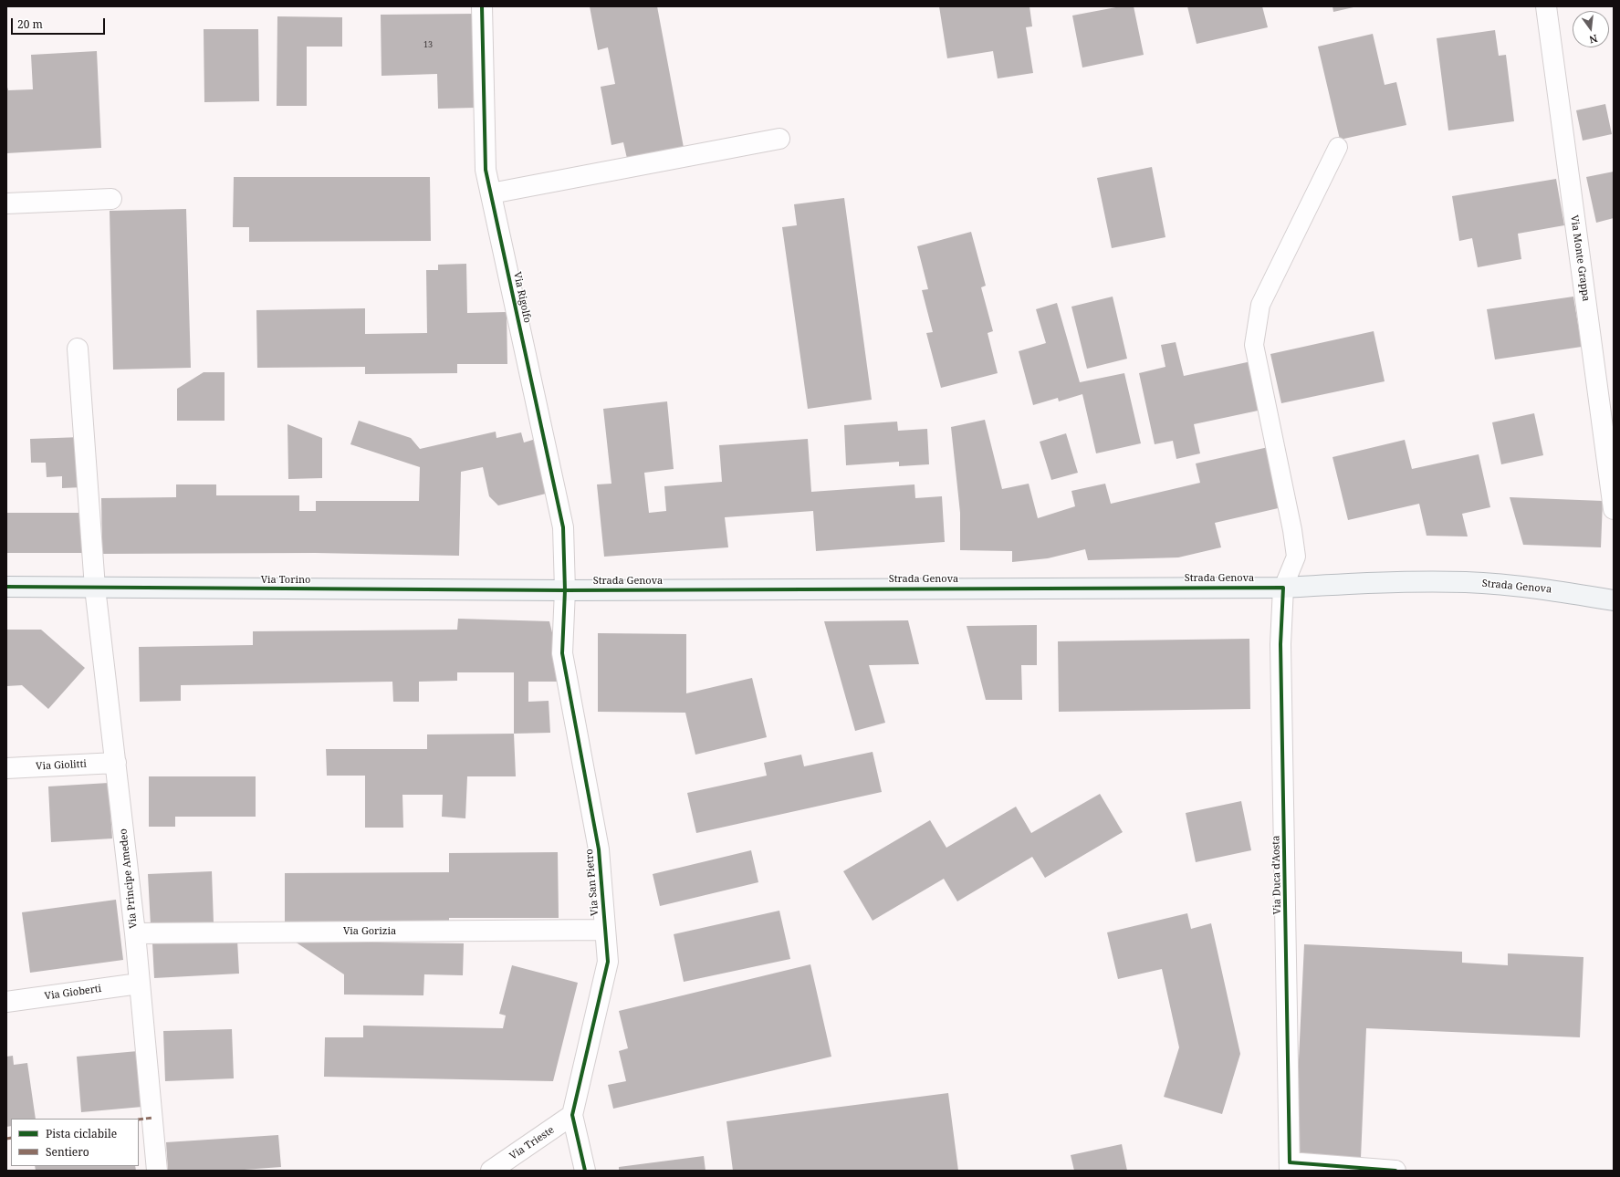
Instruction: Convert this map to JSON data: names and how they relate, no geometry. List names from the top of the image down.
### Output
{
  "streets": {
    "main road": ["Strada Genova", "Via Torino"],
    "street": [
      "Via Monte Grappa",
      "Via Rigolfo",
      "Via Giolitti",
      "Via Duca d'Aosta",
      "Via Principe Amedeo",
      "Via San Pietro",
      "Via Gorizia",
      "Via Gioberti",
      "Via Trieste"
    ]
  },
  "crossings": [
    ["Via Rigolfo", "Strada Genova"],
    ["Via Rigolfo", "Via Torino"],
    ["Via Rigolfo", "Via San Pietro"],
    ["Strada Genova", "Via Torino"],
    ["Strada Genova", "Via Duca d'Aosta"],
    ["Strada Genova", "Via San Pietro"],
    ["Via Torino", "Via Principe Amedeo"],
    ["Via Torino", "Via San Pietro"],
    ["Via Giolitti", "Via Principe Amedeo"],
    ["Via Principe Amedeo", "Via Gorizia"],
    ["Via Principe Amedeo", "Via Gioberti"],
    ["Via San Pietro", "Via Gorizia"],
    ["Via San Pietro", "Via Trieste"]
  ],
  "house_numbers": ["13"],
  "legend": ["Pista ciclabile", "Sentiero"],
  "scale_bar": "20 m",
  "north": "bottom"
}
